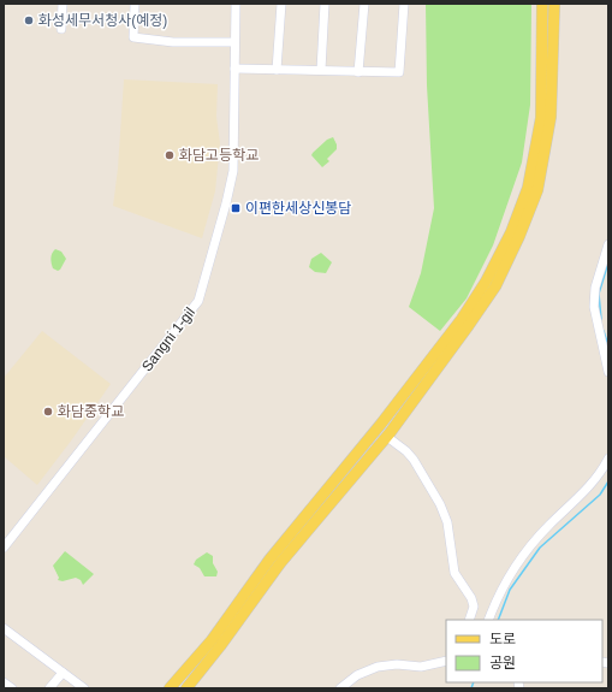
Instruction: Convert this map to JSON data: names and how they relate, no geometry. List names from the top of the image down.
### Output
{
  "streets": {
    "street": ["Sangni 1-gil"]
  },
  "places": {
    "other": ["화성세무서청사(예정)", "화담고등학교", "화담중학교"],
    "transit": ["이편한세상신봉담"]
  },
  "legend": ["도로", "공원"]
}
